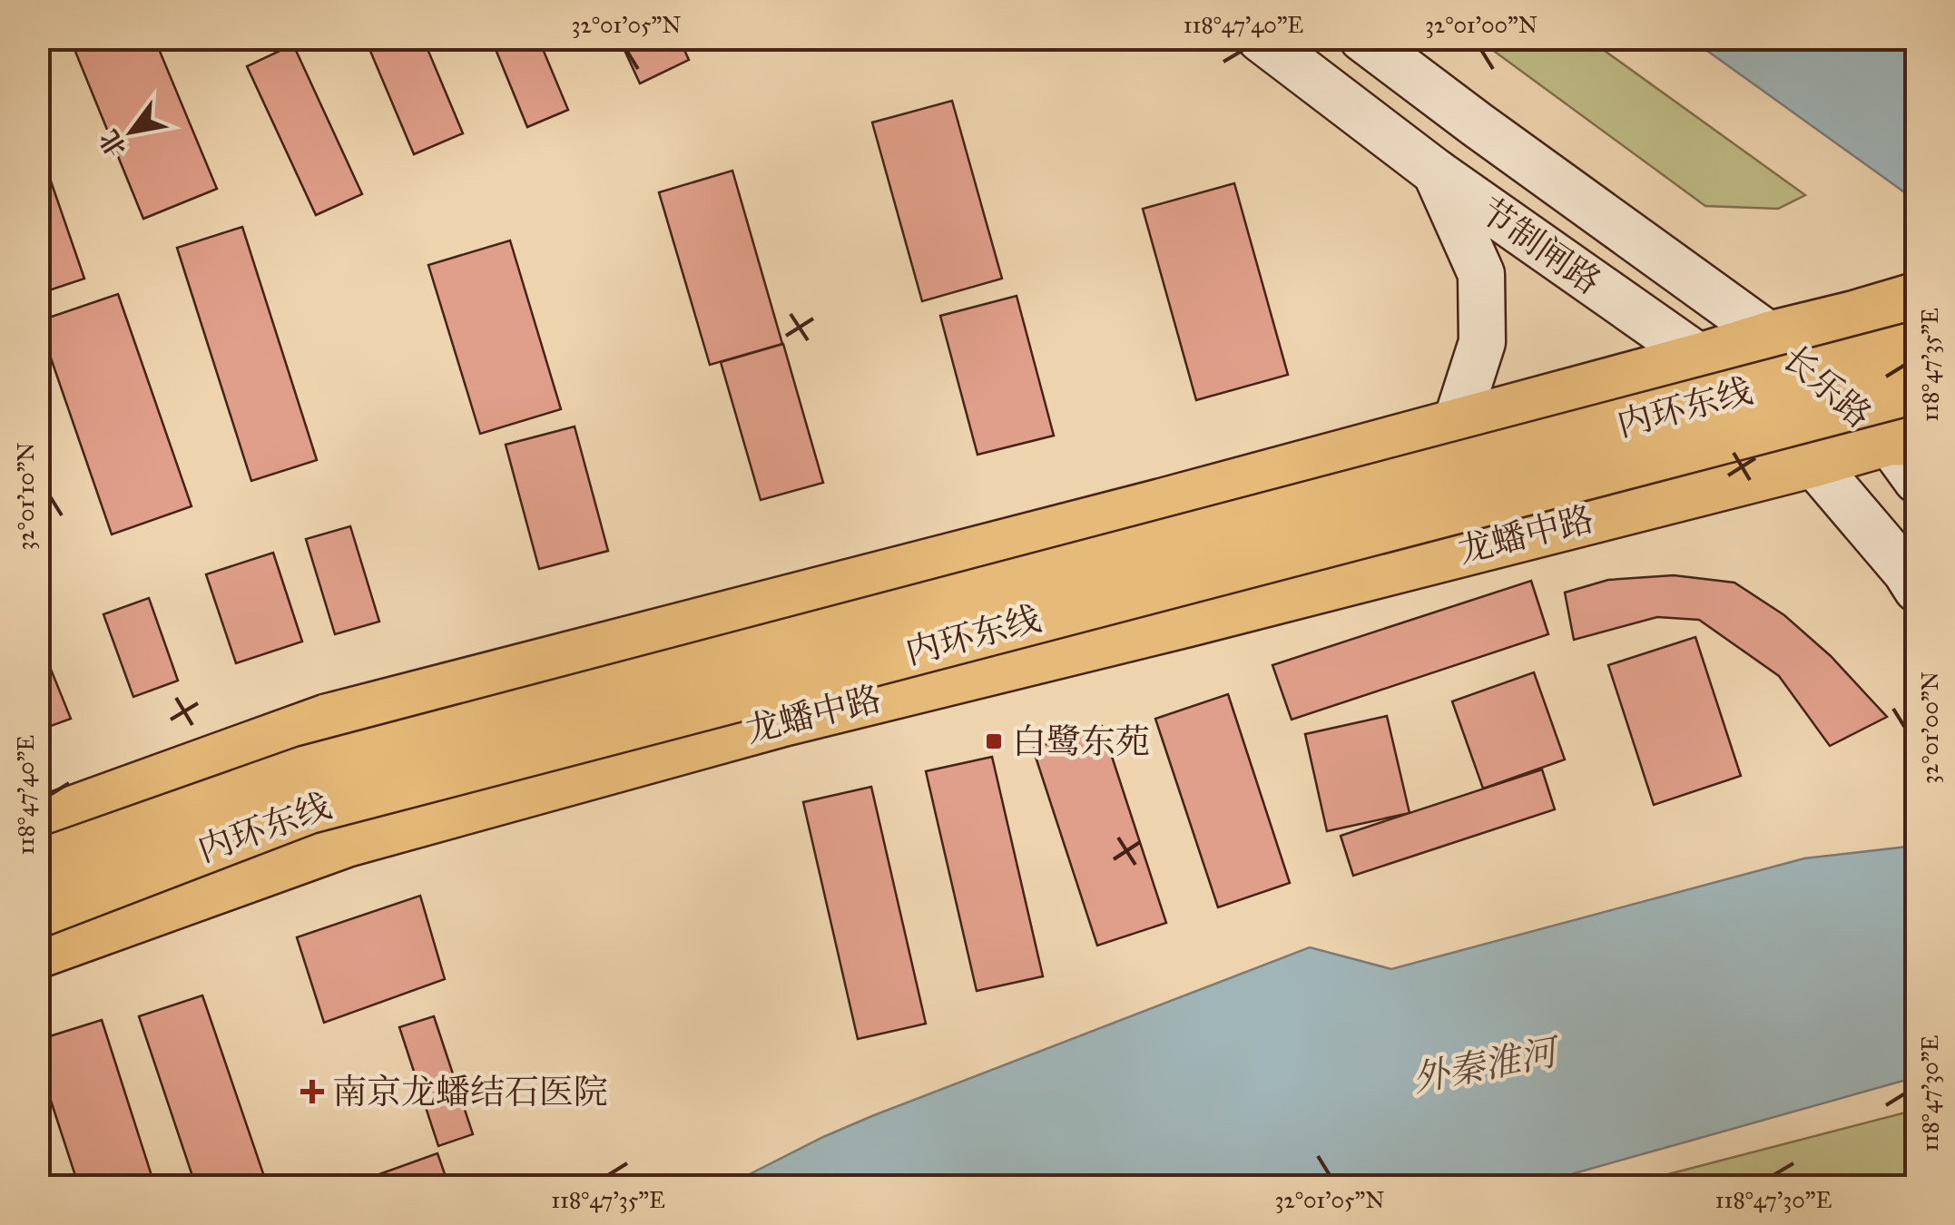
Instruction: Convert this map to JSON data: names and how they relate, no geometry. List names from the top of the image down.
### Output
{
  "streets": {
    "main road": [
      "节制闸路",
      "长乐路",
      "内环东线",
      "龙蟠中路"
    ]
  },
  "crossings": [
    ["节制闸路", "长乐路"],
    ["节制闸路", "龙蟠中路"],
    ["长乐路", "龙蟠中路"]
  ],
  "water": ["外秦淮河"],
  "places": {
    "transit": ["白鹭东苑"],
    "health": ["南京龙蟠结石医院"]
  },
  "north": "bottom left",
  "coordinates": [
    "32°01'05\"N",
    "118°47'40\"E",
    "32°01'00\"N",
    "118°47'35\"E",
    "32°01'10\"N",
    "118°47'30\"E"
  ]
}
